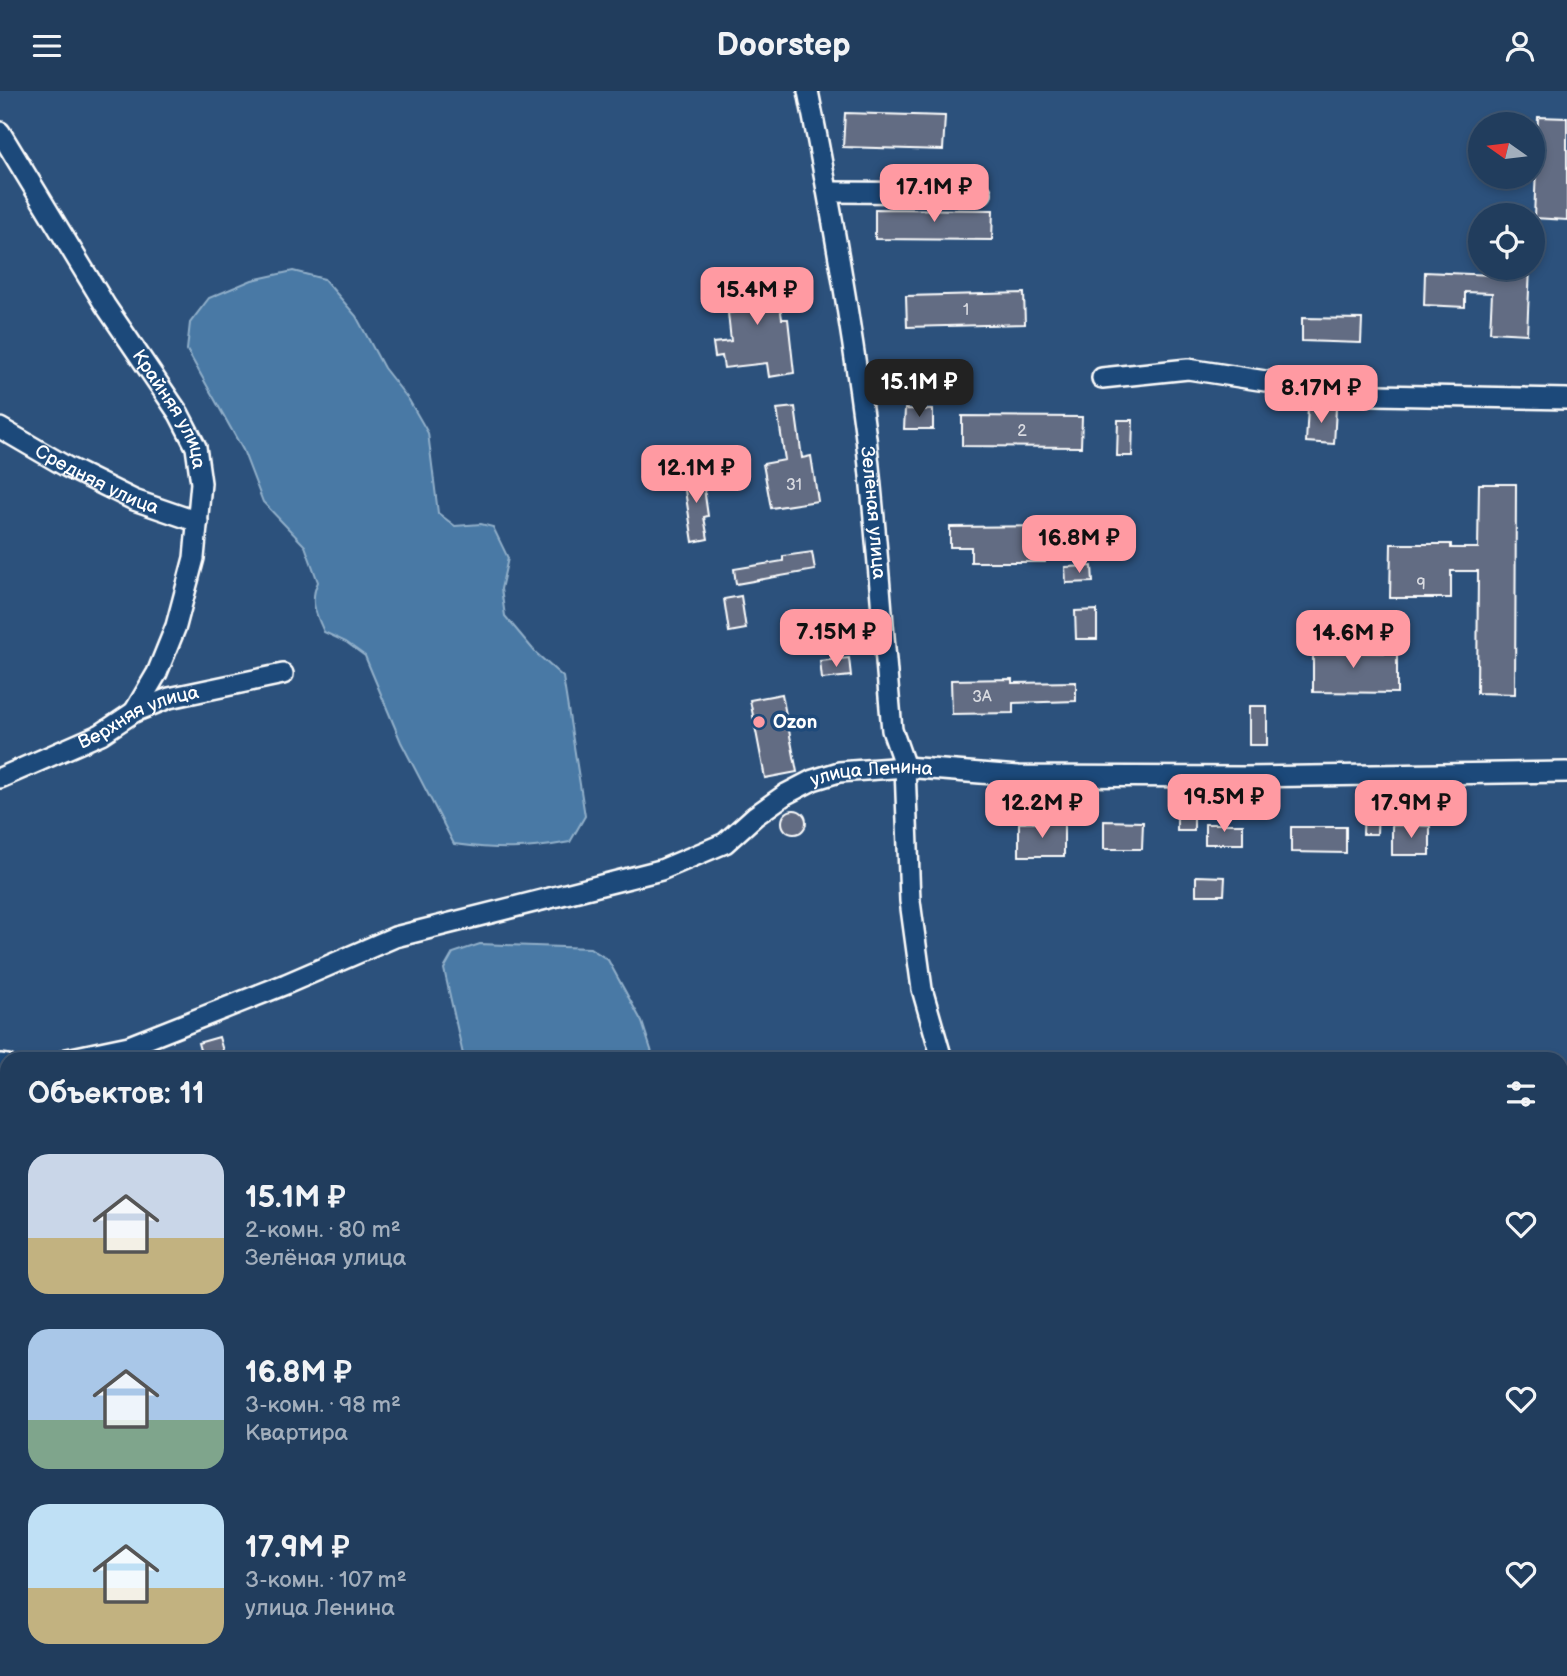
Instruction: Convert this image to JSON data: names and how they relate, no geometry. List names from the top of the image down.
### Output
{
  "streets": {
    "street": [
      "Крайняя улица",
      "Средняя улица",
      "Зелёная улица",
      "Верхняя улица",
      "улица Ленина"
    ]
  },
  "crossings": [
    ["Крайняя улица", "Средняя улица"],
    ["Крайняя улица", "Верхняя улица"],
    ["Зелёная улица", "улица Ленина"]
  ],
  "places": ["Ozon"],
  "house_numbers": [
    "1",
    "2",
    "31",
    "9",
    "3А"
  ],
  "north": "left",
  "page": {
    "header": "Doorstep",
    "price": [
      "17.1M ₽",
      "15.4M ₽",
      "15.1M ₽",
      "8.17M ₽",
      "12.1M ₽",
      "16.8M ₽",
      "7.15M ₽",
      "14.6M ₽",
      "19.5M ₽",
      "12.2M ₽",
      "17.9M ₽"
    ],
    "heading": "Объектов: 11",
    "list": [
      {
        "name": "15.1M ₽",
        "note": "2-комн. · 80 m² · Зелёная улица"
      },
      {
        "name": "16.8M ₽",
        "note": "3-комн. · 98 m² · Квартира"
      },
      {
        "name": "17.9M ₽",
        "note": "3-комн. · 107 m² · улица Ленина"
      }
    ]
  }
}
